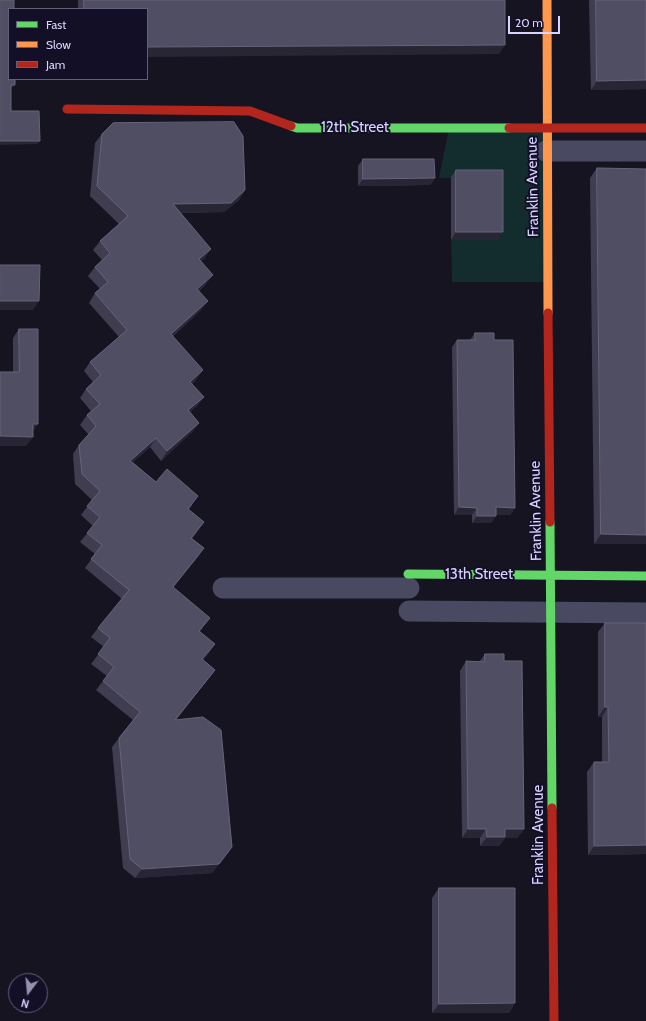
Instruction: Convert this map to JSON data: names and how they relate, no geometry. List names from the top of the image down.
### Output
{
  "streets": {
    "main road": ["12th Street", "Franklin Avenue", "13th Street"]
  },
  "crossings": [
    ["12th Street", "Franklin Avenue"],
    ["Franklin Avenue", "13th Street"]
  ],
  "legend": ["Fast", "Slow", "Jam"],
  "scale_bar": "20 m",
  "north": "bottom"
}
